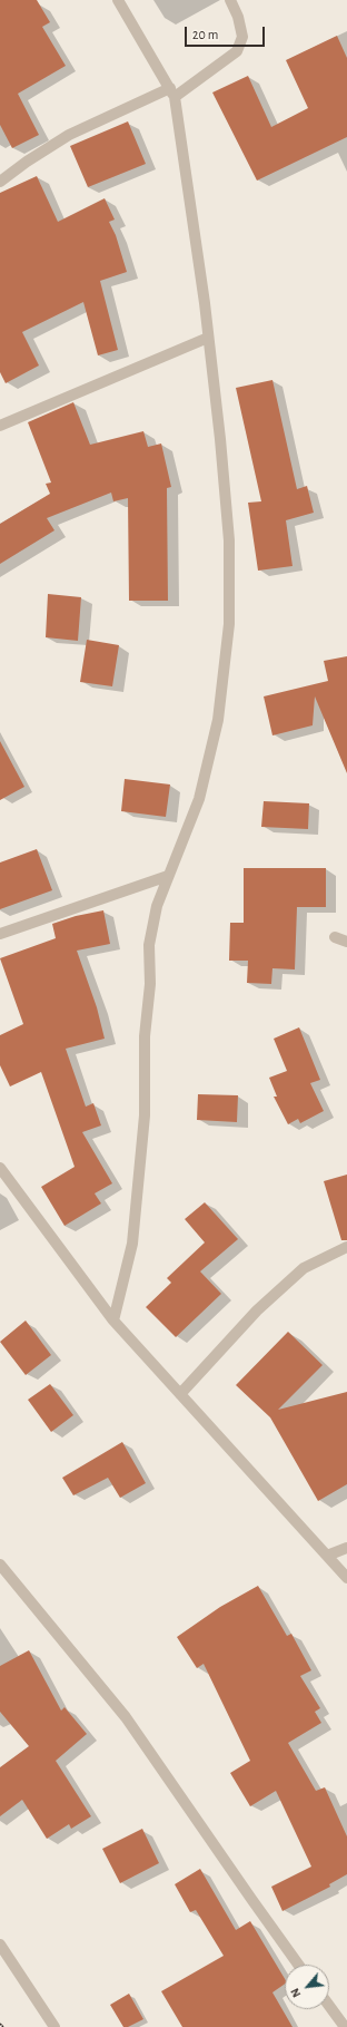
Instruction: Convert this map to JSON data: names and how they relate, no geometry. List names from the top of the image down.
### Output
{
  "scale_bar": "20 m",
  "north": "bottom left"
}
